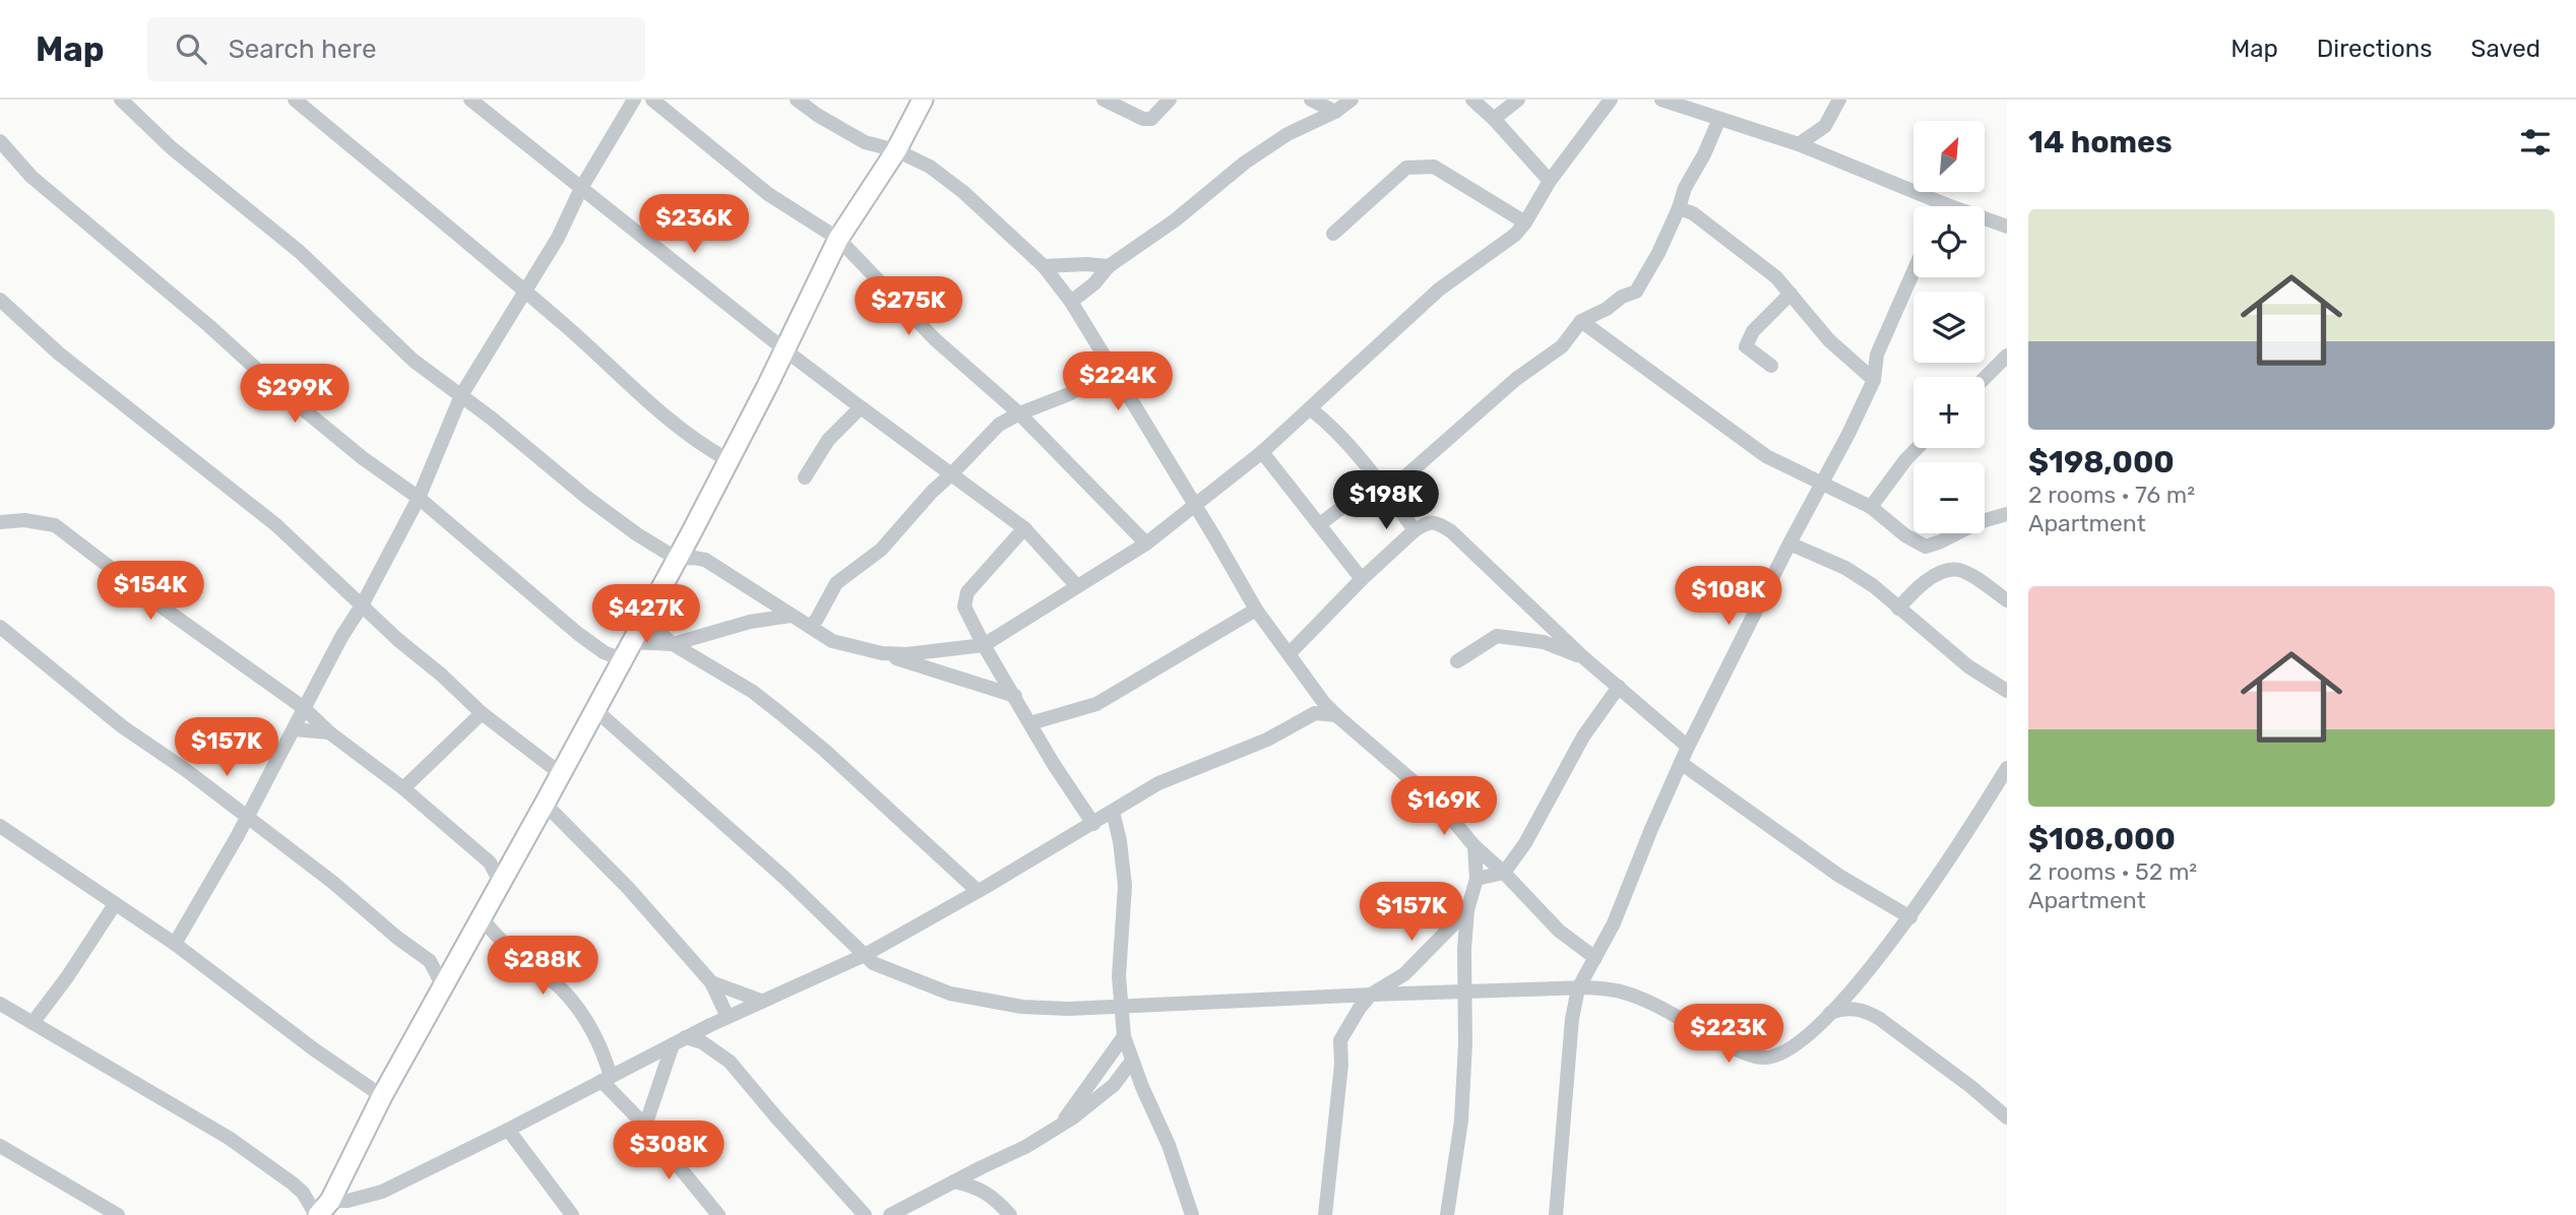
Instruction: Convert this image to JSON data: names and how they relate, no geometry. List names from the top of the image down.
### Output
{
  "north": "top right",
  "page": {
    "header": "Map",
    "search": "Search here",
    "nav": ["Map", "Directions", "Saved"],
    "heading": "14 homes",
    "map_buttons": ["+", "−"],
    "list": [
      {
        "name": "$198,000",
        "note": "2 rooms · 76 m² · Apartment"
      },
      {
        "name": "$108,000",
        "note": "2 rooms · 52 m² · Apartment"
      }
    ],
    "price": [
      "$236K",
      "$275K",
      "$224K",
      "$299K",
      "$198K",
      "$154K",
      "$108K",
      "$427K",
      "$157K",
      "$169K",
      "$157K",
      "$288K",
      "$223K",
      "$308K"
    ]
  }
}
